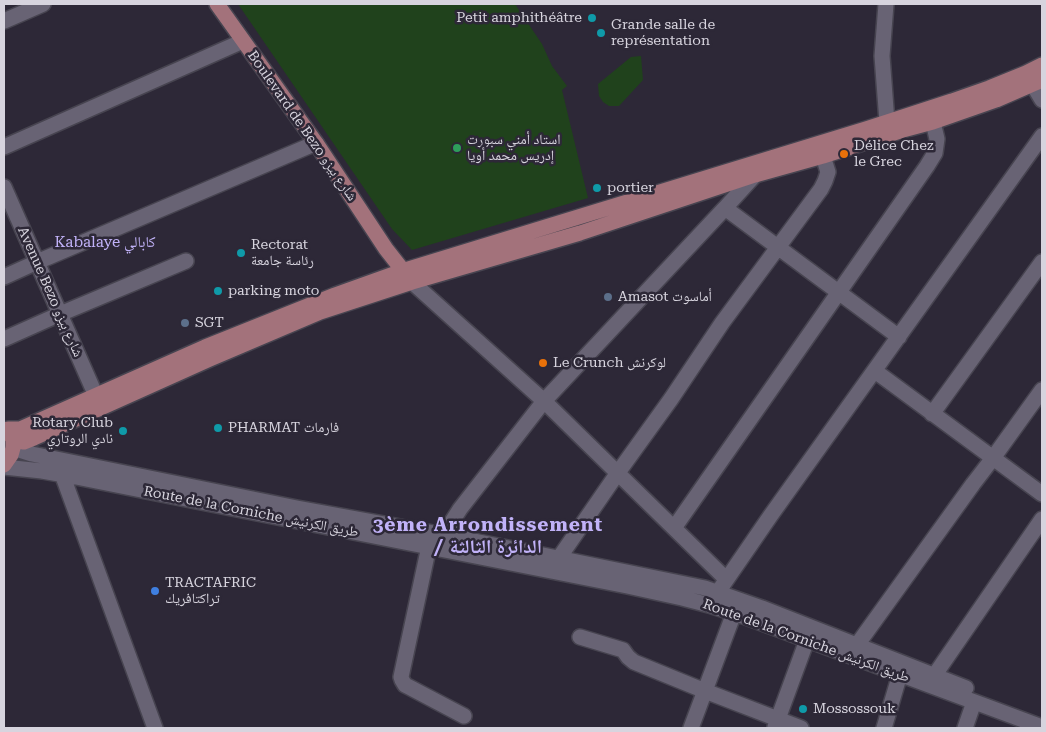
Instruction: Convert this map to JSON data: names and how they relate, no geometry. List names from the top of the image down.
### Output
{
  "streets": {
    "main road": ["Boulevard de Bezo شارع بيزو"],
    "street": ["Avenue Bezo شارع بيزو", "Route de la Corniche طريق الكرنيش"]
  },
  "districts": ["Kabalaye كابالي", "3ème Arrondissement / الدائرة الثالثة"],
  "places": [
    "Petit amphithéâtre",
    "Grande salle de représentation",
    "استاد أمني سبورت إدريس محمد أويا",
    "Délice Chez le Grec",
    "portier",
    "Rectorat رئاسة جامعة",
    "parking moto",
    "Amasot أماسوت",
    "SGT",
    "Le Crunch لوكرنش",
    "PHARMAT فارمات",
    "Rotary Club نادي الروتاري",
    "TRACTAFRIC تراكتافريك",
    "Mossossouk"
  ]
}
